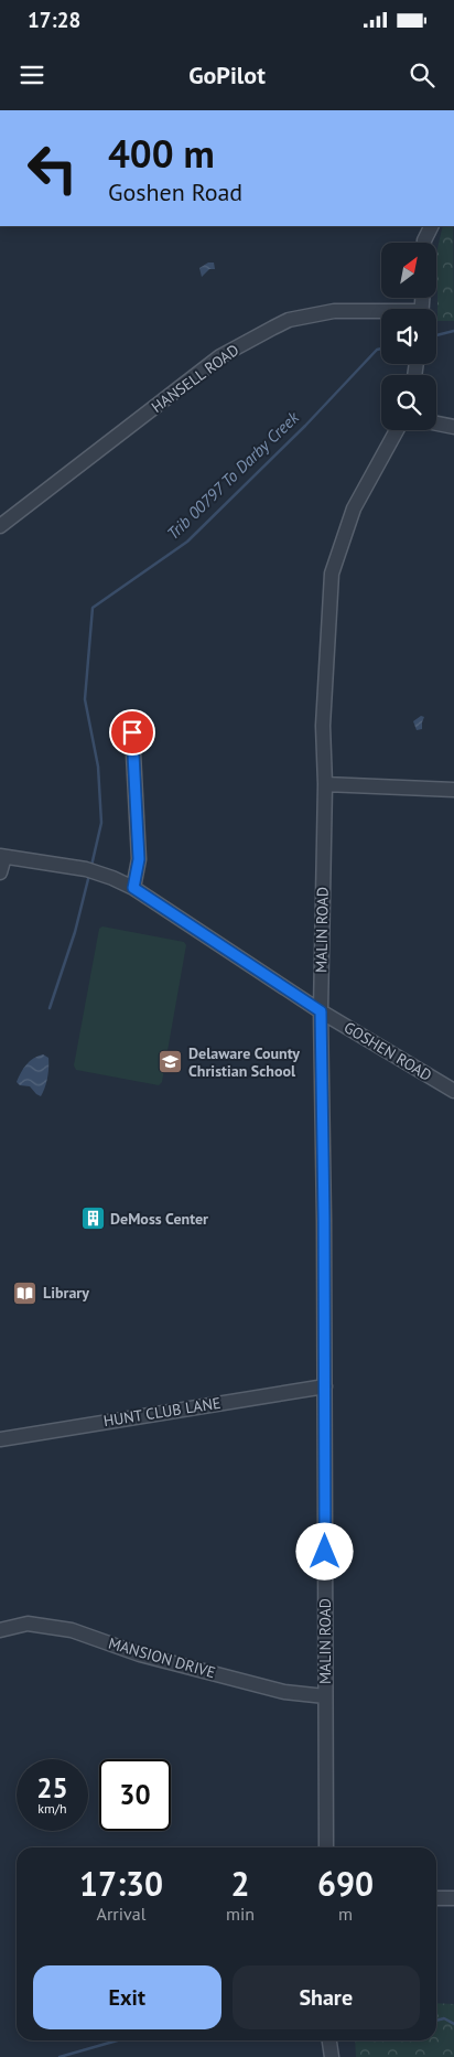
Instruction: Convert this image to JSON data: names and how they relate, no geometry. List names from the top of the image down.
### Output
{
  "streets": {
    "street": [
      "HANSELL ROAD",
      "MALIN ROAD",
      "GOSHEN ROAD",
      "HUNT CLUB LANE",
      "MANSION DRIVE"
    ]
  },
  "crossings": [
    ["MALIN ROAD", "GOSHEN ROAD"],
    ["MALIN ROAD", "HUNT CLUB LANE"],
    ["MALIN ROAD", "MANSION DRIVE"]
  ],
  "water": ["Trib 00797 To Darby Creek"],
  "places": {
    "school or university": ["Delaware County Christian School"],
    "building": ["DeMoss Center"],
    "library": ["Library"]
  },
  "north": "top right",
  "page": {
    "status": "17:28",
    "header": "GoPilot",
    "turn": ["400 m", "Goshen Road"],
    "speed": "25 km/h",
    "limit": "30",
    "eta": [
      "17:30",
      "Arrival",
      "2",
      "min",
      "690",
      "m"
    ],
    "buttons": ["Exit", "Share"]
  }
}
